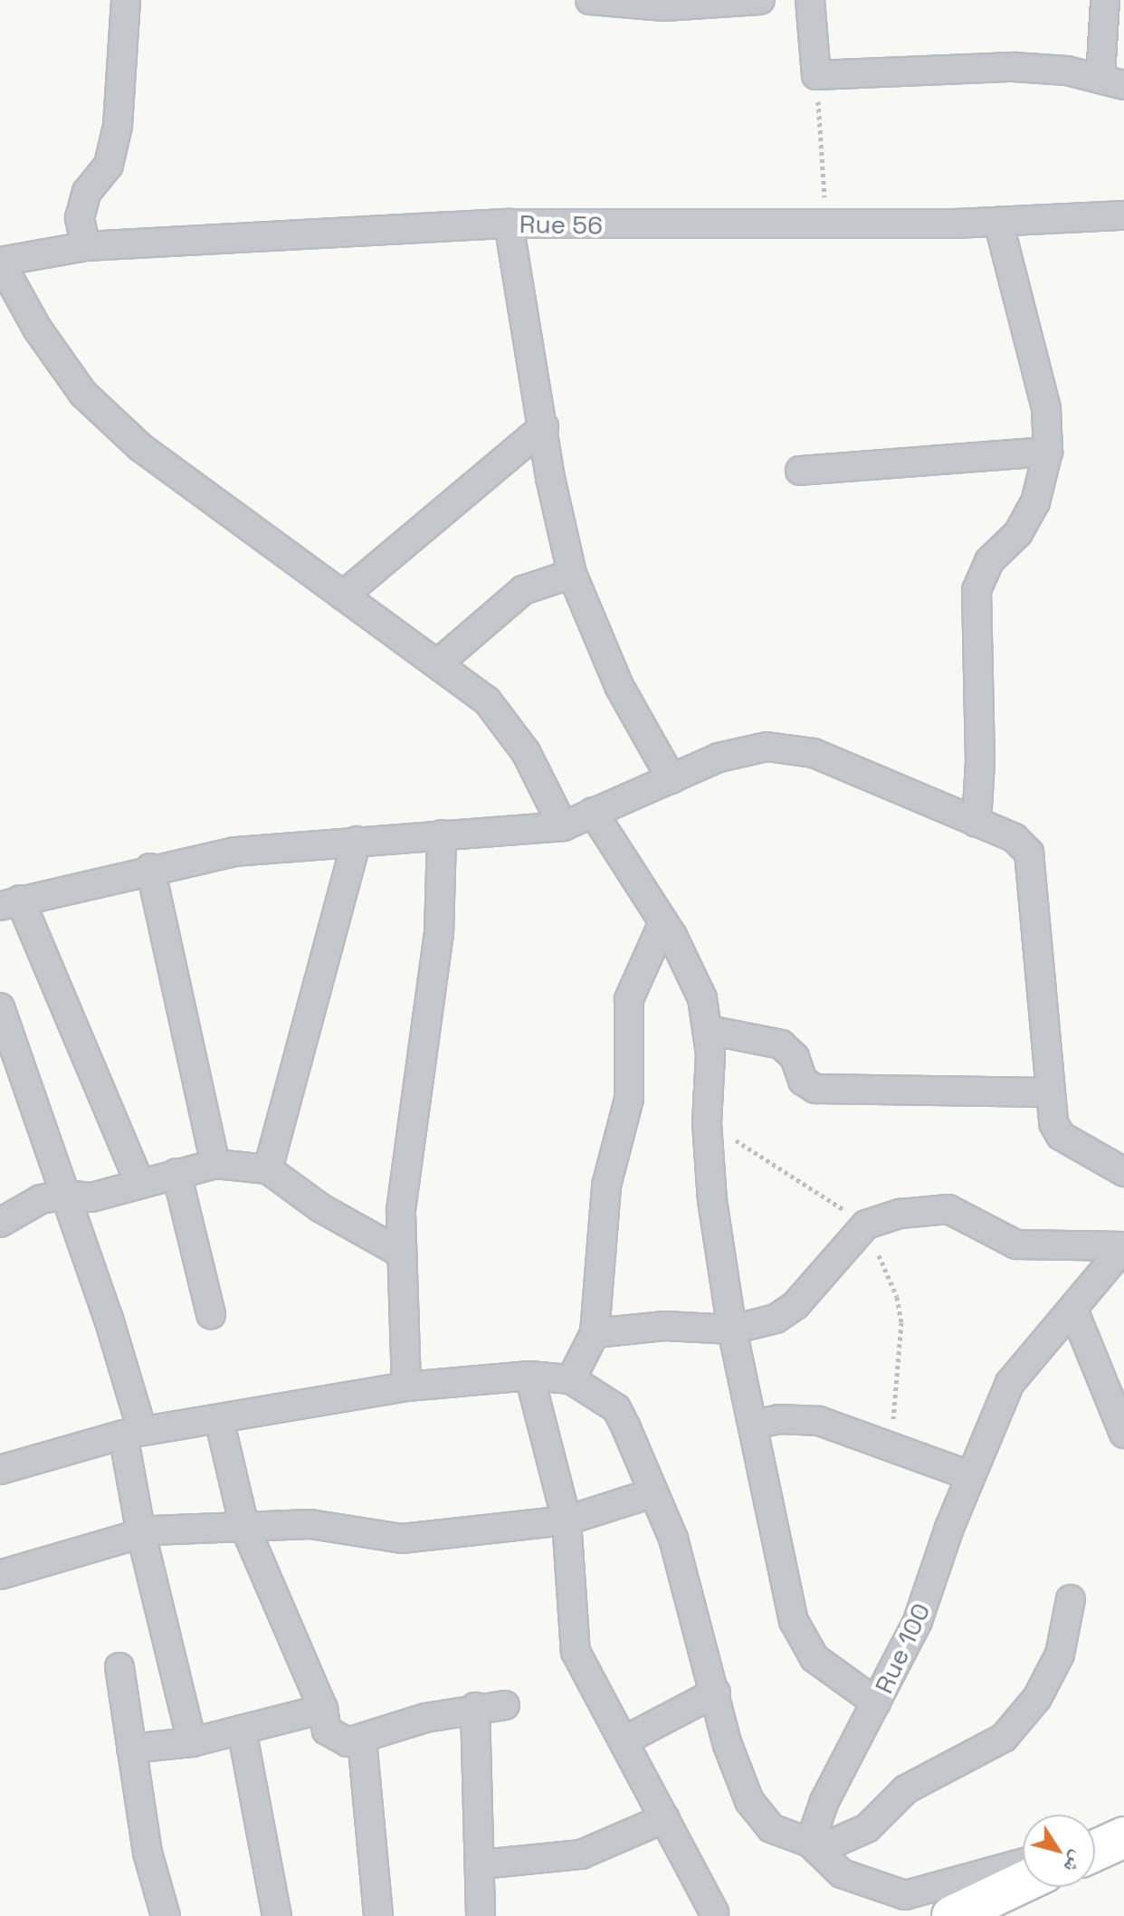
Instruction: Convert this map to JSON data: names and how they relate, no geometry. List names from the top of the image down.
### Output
{
  "streets": {
    "street": ["Rue 56", "Rue 100"]
  },
  "north": "bottom right"
}
